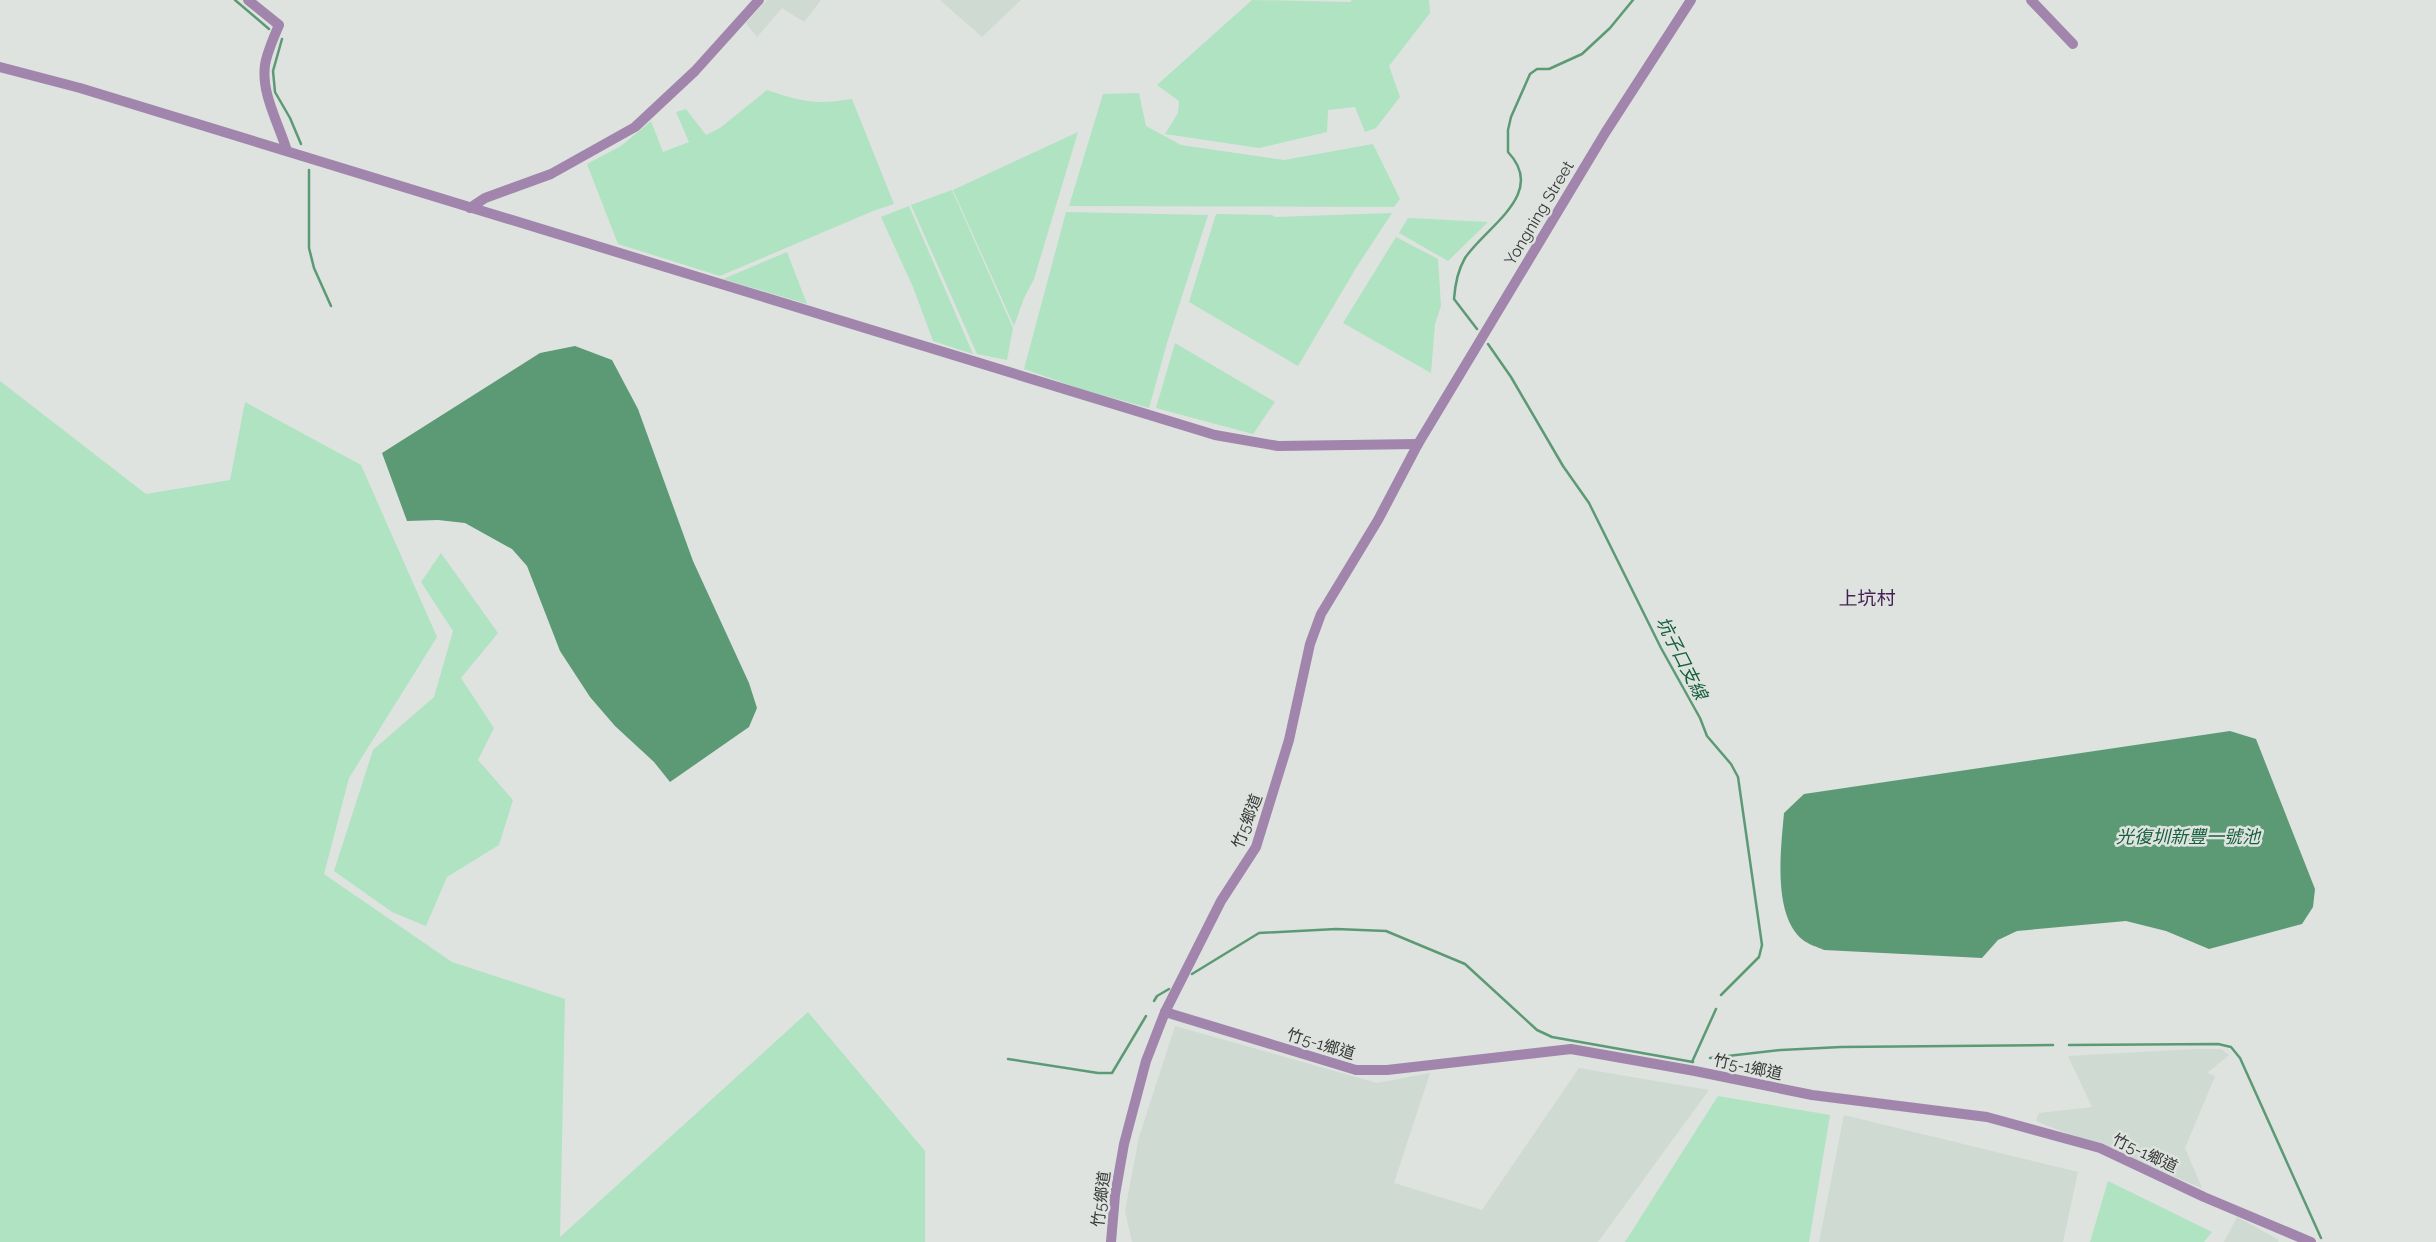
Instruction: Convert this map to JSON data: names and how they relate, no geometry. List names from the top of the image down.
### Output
{
  "streets": {
    "street": ["Yongning Street", "竹5鄉道", "竹5-1鄉道"]
  },
  "crossings": [
    ["Yongning Street", "竹5鄉道"],
    ["竹5鄉道", "竹5-1鄉道"]
  ],
  "districts": ["上坑村"],
  "water": ["坑子口支線", "光復圳新豐一號池"]
}
